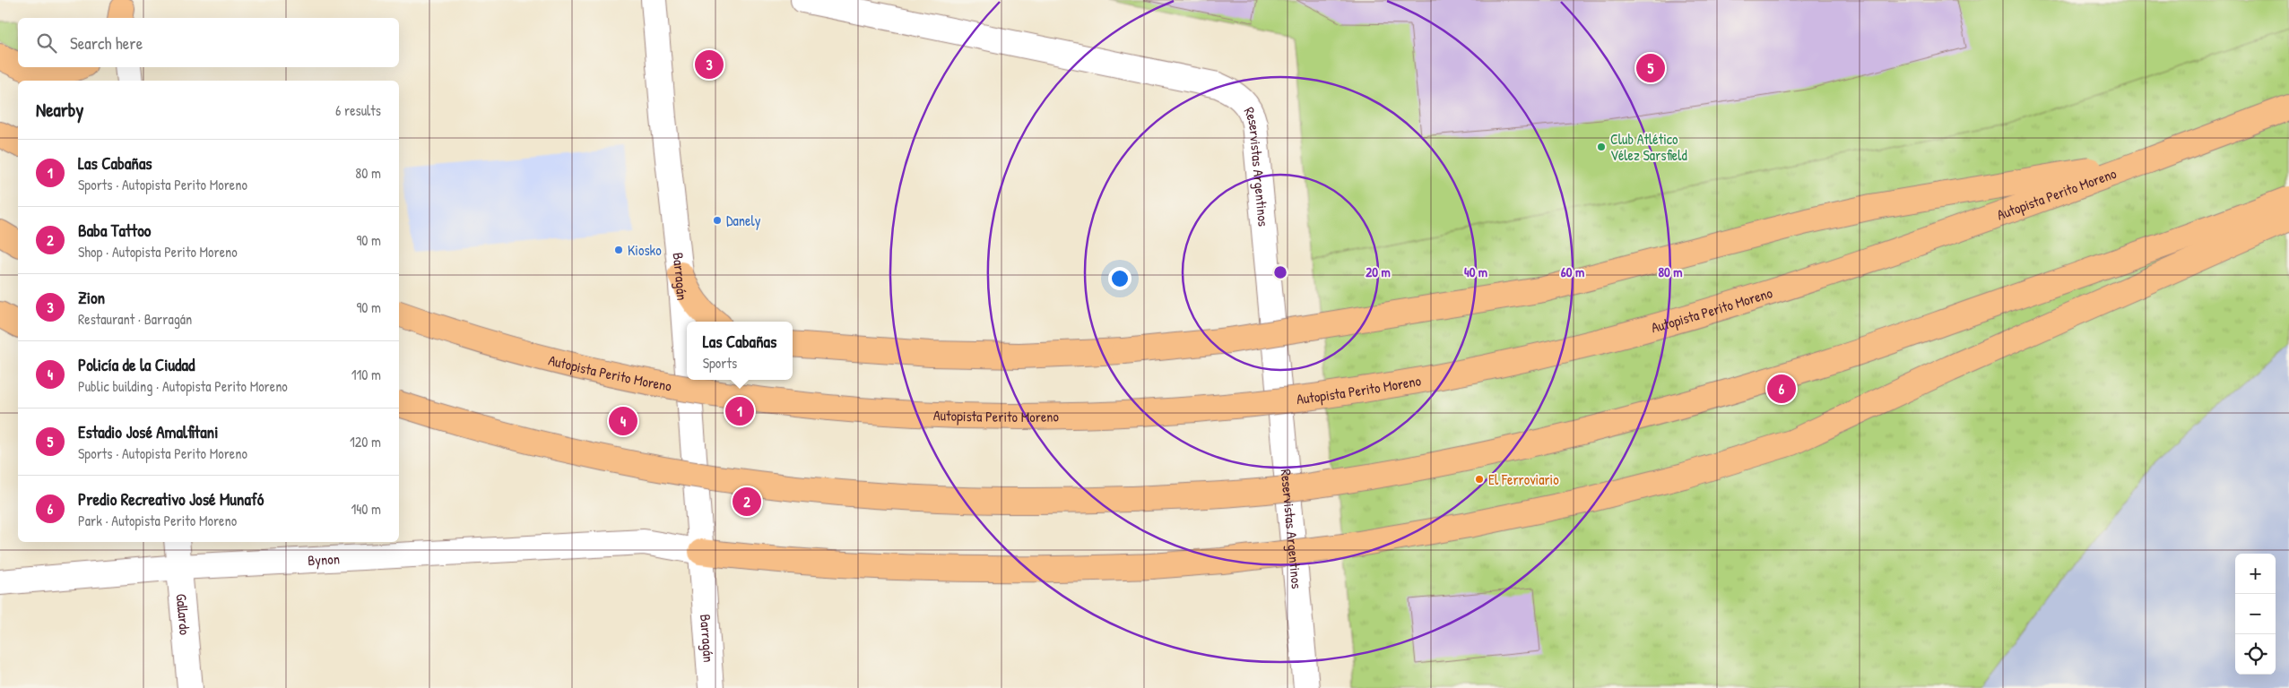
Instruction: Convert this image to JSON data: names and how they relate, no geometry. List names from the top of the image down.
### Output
{
  "streets": {
    "highway": ["Autopista Perito Moreno"],
    "street": [
      "Reservistas Argentinos",
      "Barragán",
      "Bynon",
      "Gallardo"
    ]
  },
  "crossings": [
    ["Barragán", "Bynon"],
    ["Bynon", "Gallardo"]
  ],
  "places": [
    "Club Atlético Vélez Sarsfield",
    "Danely",
    "Kiosko",
    "El Ferroviario"
  ],
  "page": {
    "search": "Search here",
    "pins": [
      "3",
      "5",
      "6",
      "1",
      "4",
      "2"
    ],
    "heading": ["Nearby", "6 results"],
    "list": [
      {
        "mark": "1",
        "name": "Las Cabañas",
        "note": "Sports · Autopista Perito Moreno",
        "value": "80 m"
      },
      {
        "mark": "2",
        "name": "Baba Tattoo",
        "note": "Shop · Autopista Perito Moreno",
        "value": "90 m"
      },
      {
        "mark": "3",
        "name": "Zion",
        "note": "Restaurant · Barragán",
        "value": "90 m"
      },
      {
        "mark": "4",
        "name": "Policía de la Ciudad",
        "note": "Public building · Autopista Perito Moreno",
        "value": "110 m"
      },
      {
        "mark": "5",
        "name": "Estadio José Amalfitani",
        "note": "Sports · Autopista Perito Moreno",
        "value": "120 m"
      },
      {
        "mark": "6",
        "name": "Predio Recreativo José Munafó",
        "note": "Park · Autopista Perito Moreno",
        "value": "140 m"
      }
    ],
    "popup": ["Las Cabañas", "Sports"],
    "map_buttons": ["+", "−"]
  },
  "rings": [
    "20 m",
    "40 m",
    "60 m",
    "80 m"
  ]
}
